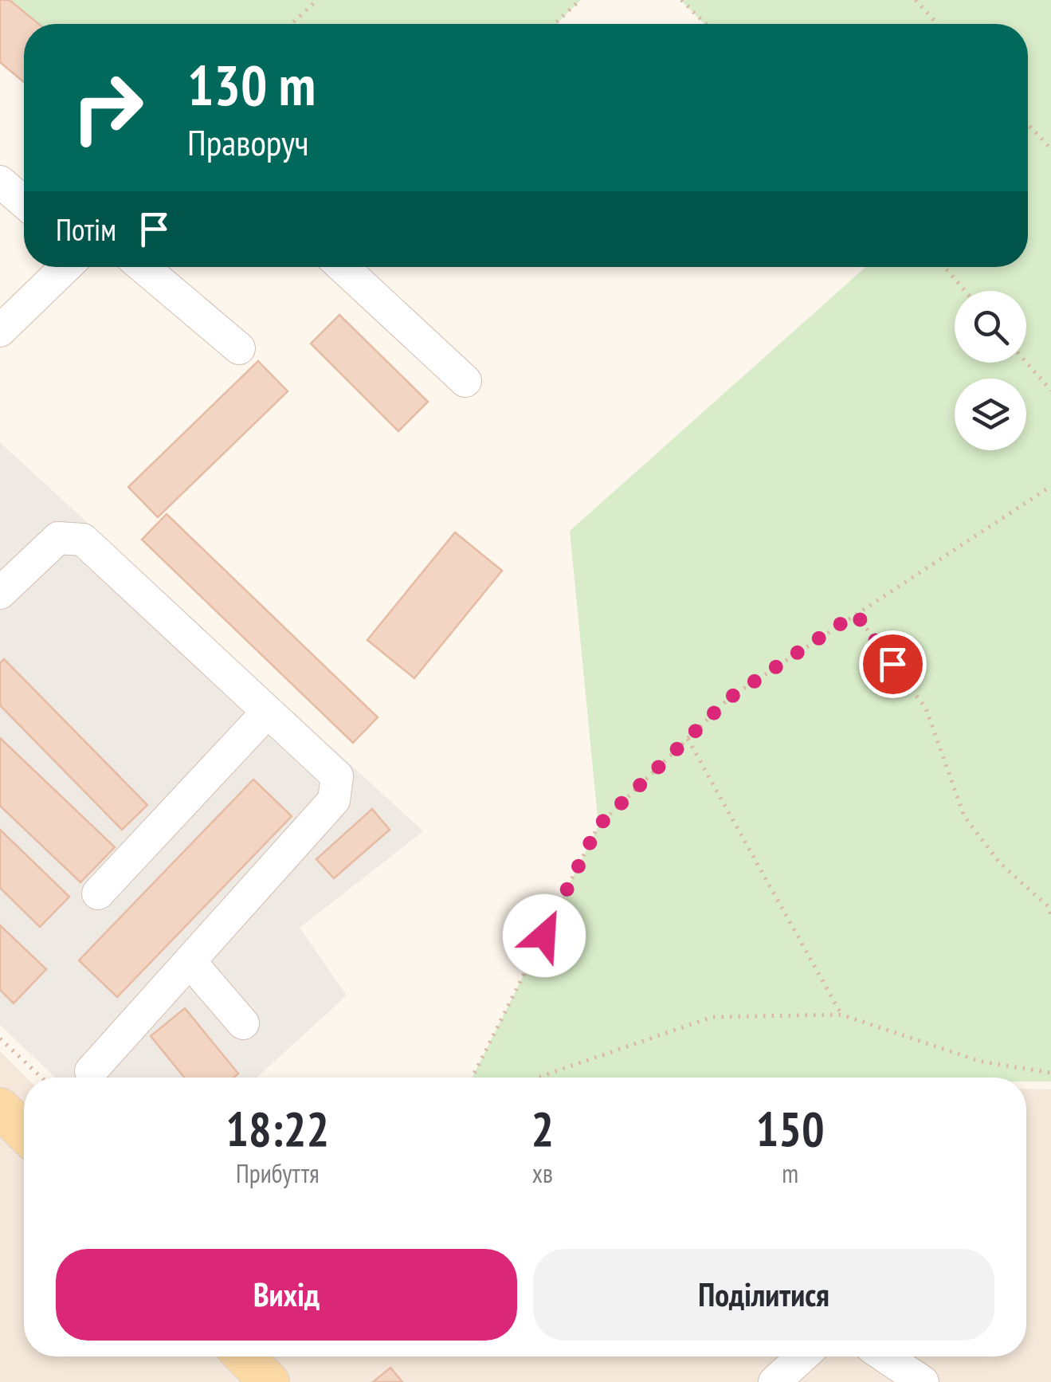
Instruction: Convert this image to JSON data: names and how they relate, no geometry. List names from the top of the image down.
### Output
{
  "page": {
    "turn": ["130 m", "Праворуч"],
    "then": "Потім",
    "eta": [
      "18:22",
      "Прибуття",
      "2",
      "хв",
      "150",
      "m"
    ],
    "buttons": ["Вихід", "Поділитися"]
  }
}
